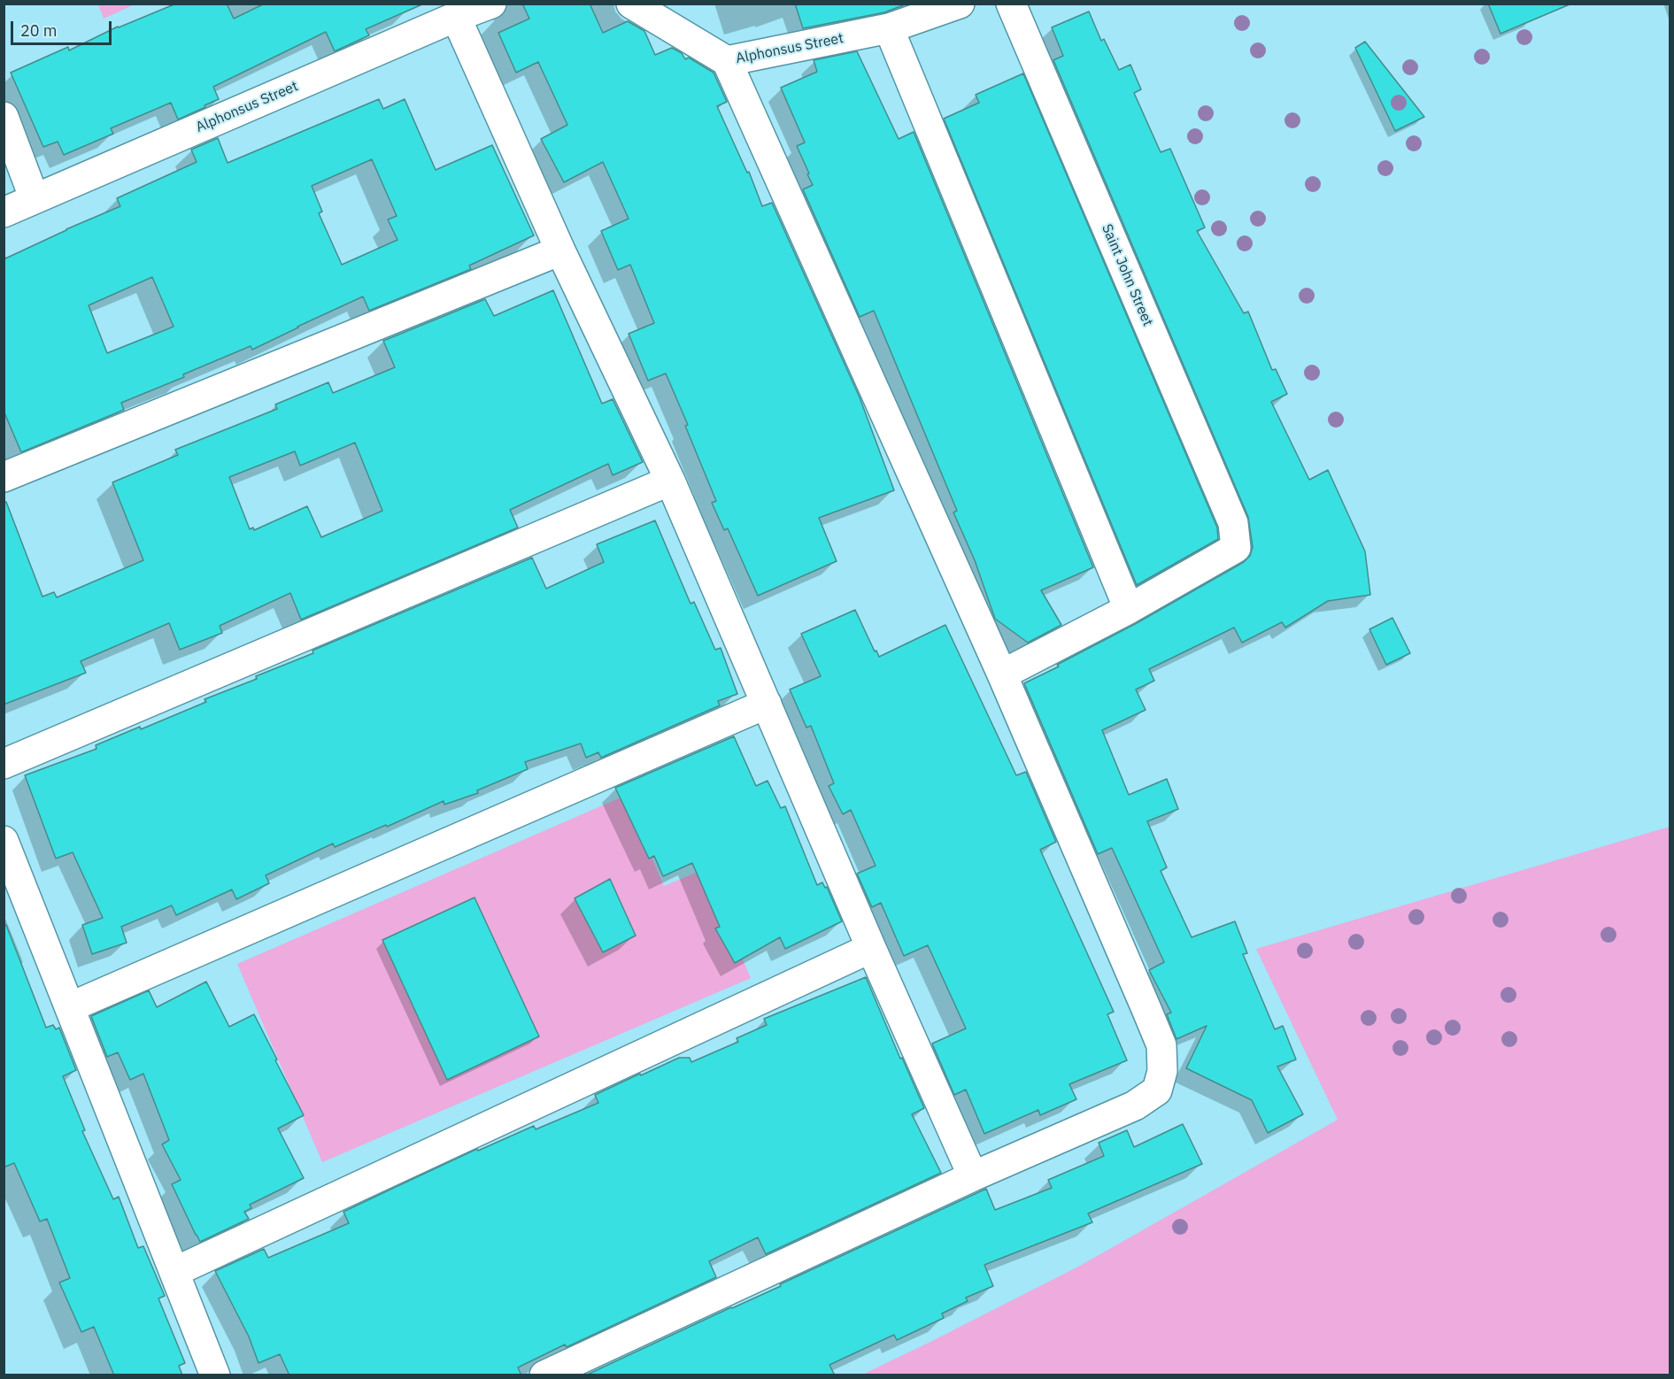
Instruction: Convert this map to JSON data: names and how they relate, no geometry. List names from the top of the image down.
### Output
{
  "streets": {
    "street": ["Alphonsus Street", "Saint John Street"]
  },
  "scale_bar": "20 m"
}
